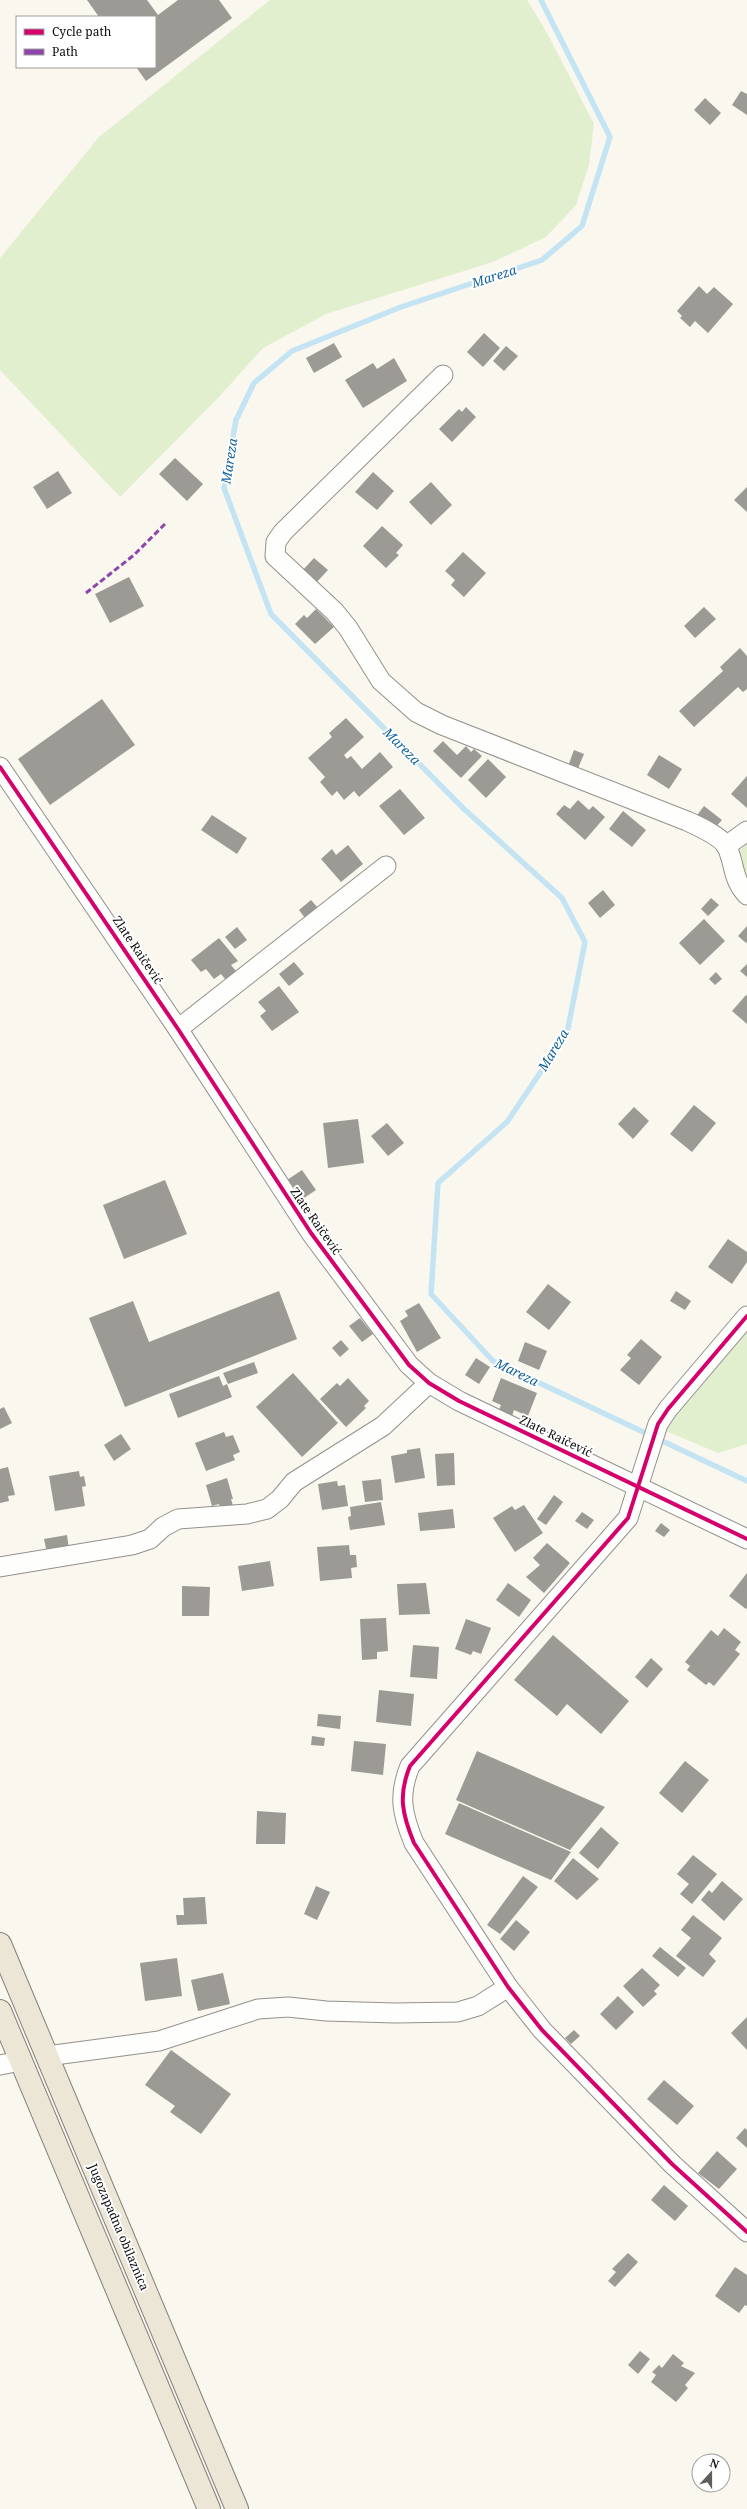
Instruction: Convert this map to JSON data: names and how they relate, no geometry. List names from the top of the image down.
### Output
{
  "streets": {
    "main road": ["Jugozapadna obilaznica"],
    "street": ["Zlate Raičević"]
  },
  "water": ["Mareza"],
  "legend": ["Cycle path", "Path"],
  "north": "top"
}
